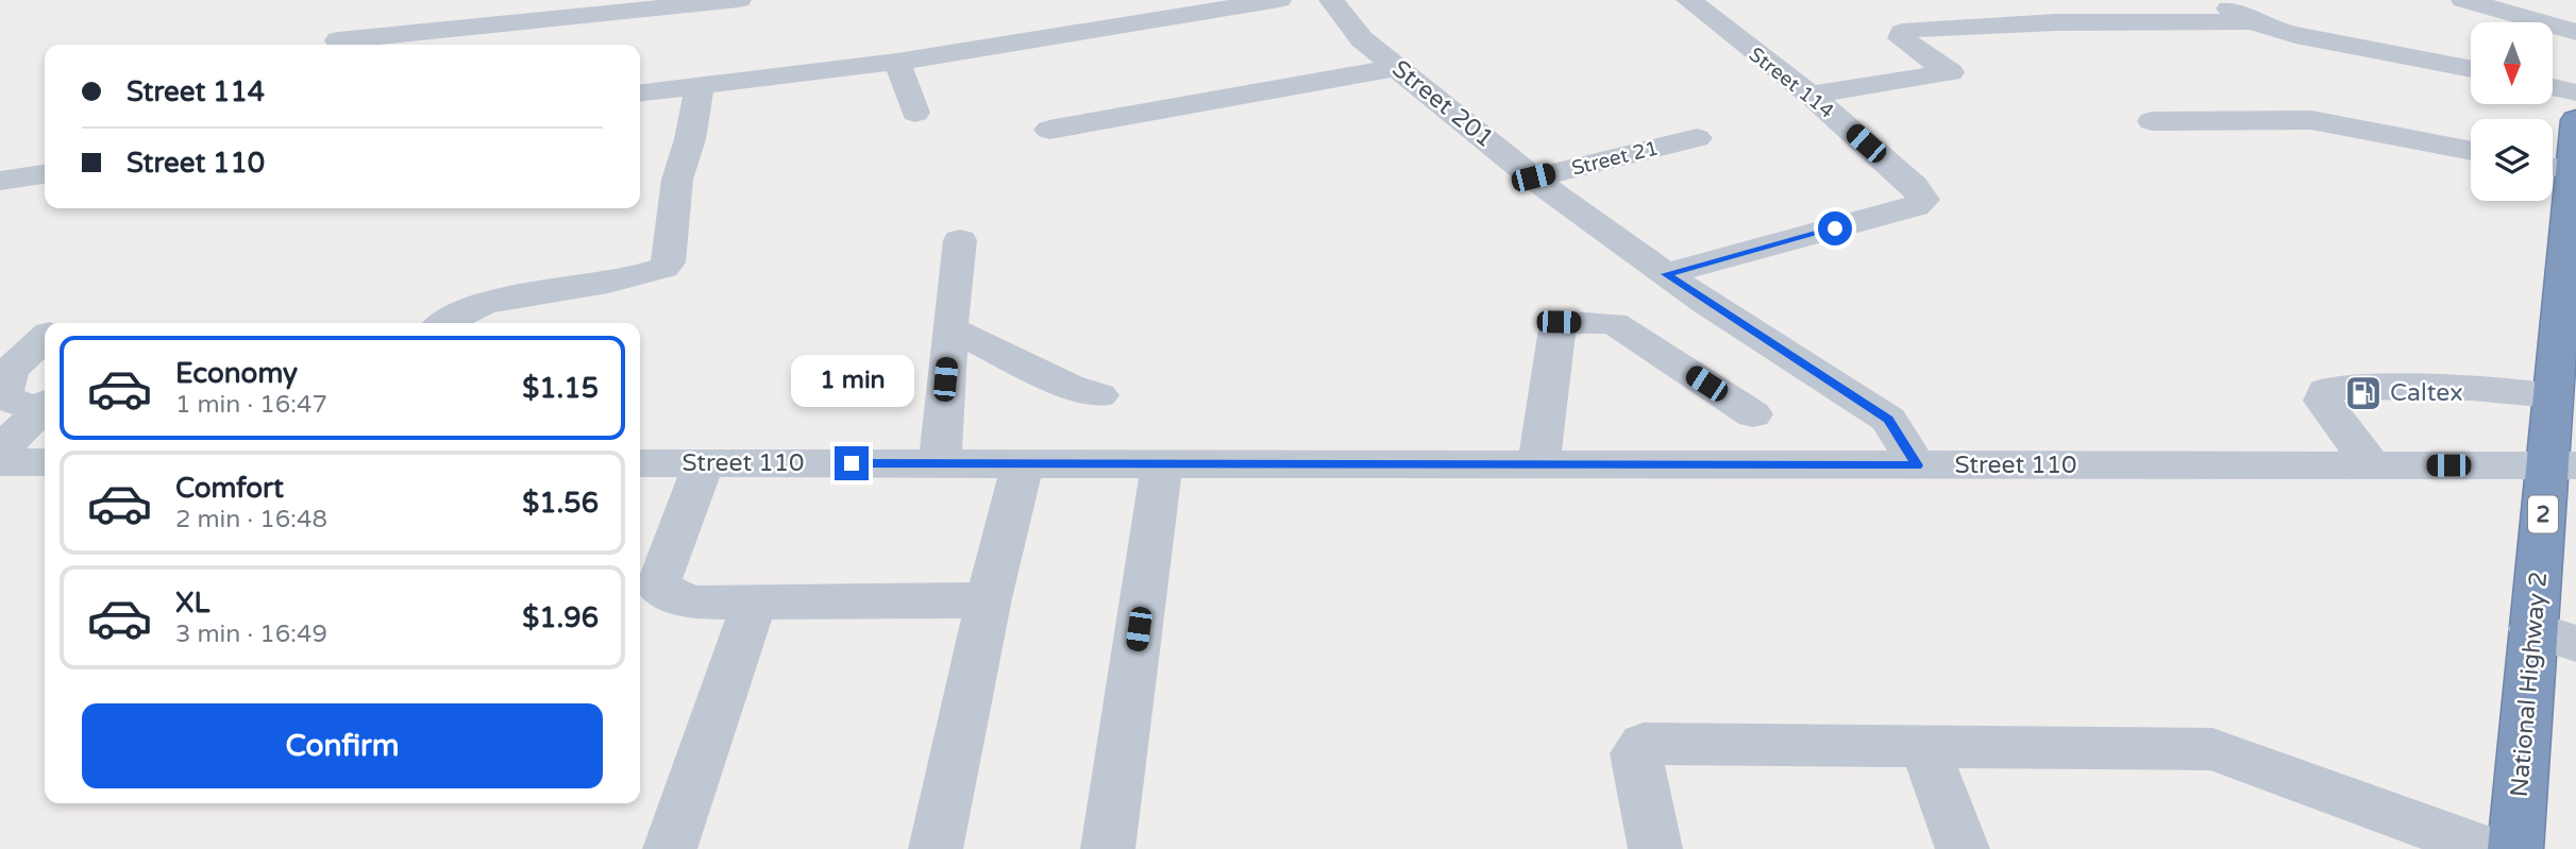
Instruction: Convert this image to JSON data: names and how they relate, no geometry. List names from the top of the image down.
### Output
{
  "streets": {
    "highway": ["2", "National Highway 2"],
    "street": [
      "Street 114",
      "Street 201",
      "Street 21",
      "Street 110"
    ]
  },
  "crossings": [
    ["Street 114", "Street 201"],
    ["Street 201", "Street 21"],
    ["Street 201", "Street 110"],
    ["Street 110", "National Highway 2"]
  ],
  "places": {
    "fuel station": ["Caltex"]
  },
  "north": "bottom",
  "page": {
    "banner": ["Street 114", "Street 110"],
    "list": [
      {
        "name": "Economy",
        "note": "1 min · 16:47",
        "value": "$1.15"
      },
      {
        "name": "Comfort",
        "note": "2 min · 16:48",
        "value": "$1.56"
      },
      {
        "name": "XL",
        "note": "3 min · 16:49",
        "value": "$1.96"
      }
    ],
    "bubble": "1 min",
    "buttons": "Confirm"
  }
}
